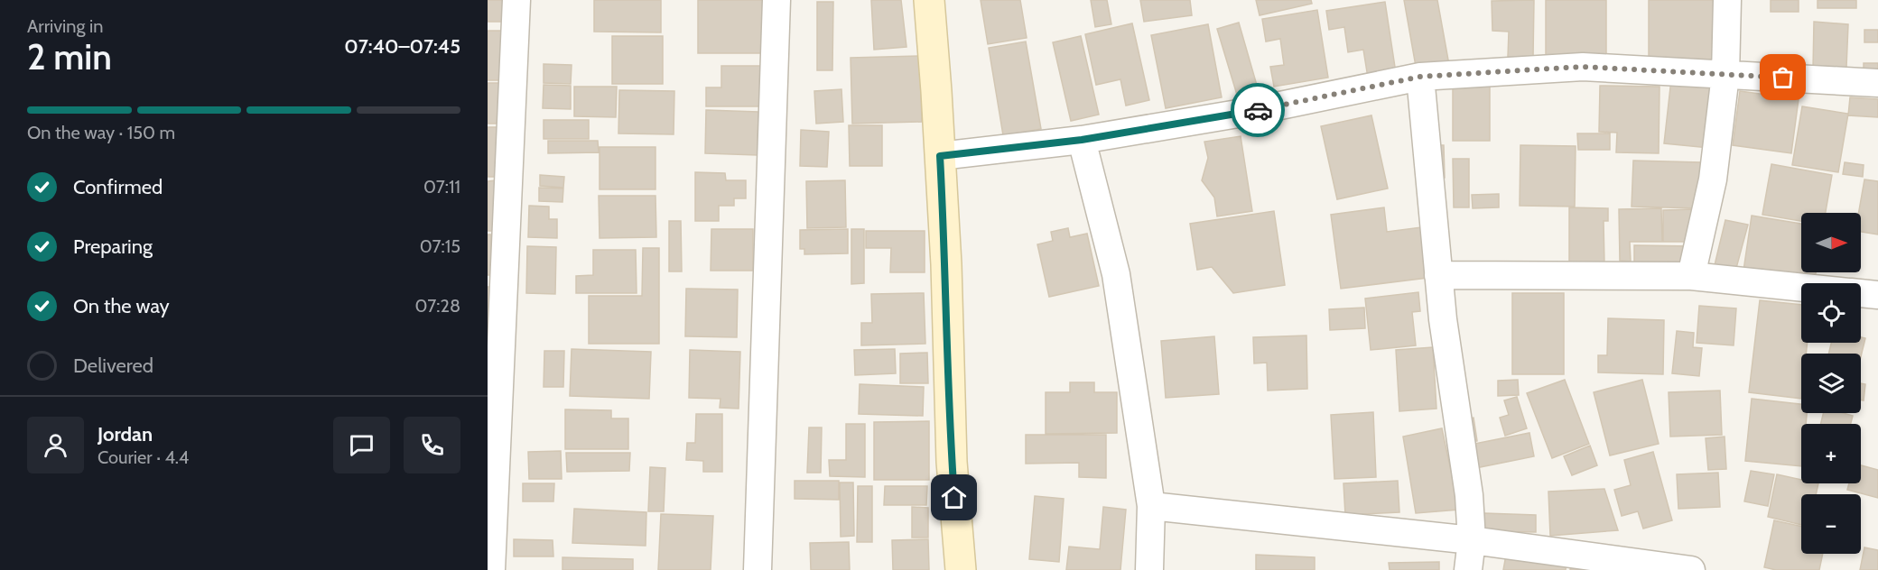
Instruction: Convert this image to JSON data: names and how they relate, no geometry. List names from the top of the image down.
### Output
{
  "north": "right",
  "page": {
    "heading": ["2 min", "Arriving in", "07:40–07:45"],
    "panel": ["Jordan", "Courier · 4.4"],
    "bar": "On the way · 150 m",
    "list": [
      ["Confirmed", "07:11"],
      ["Preparing", "07:15"],
      ["On the way", "07:28"],
      "Delivered"
    ],
    "map_buttons": ["+", "−"]
  }
}
